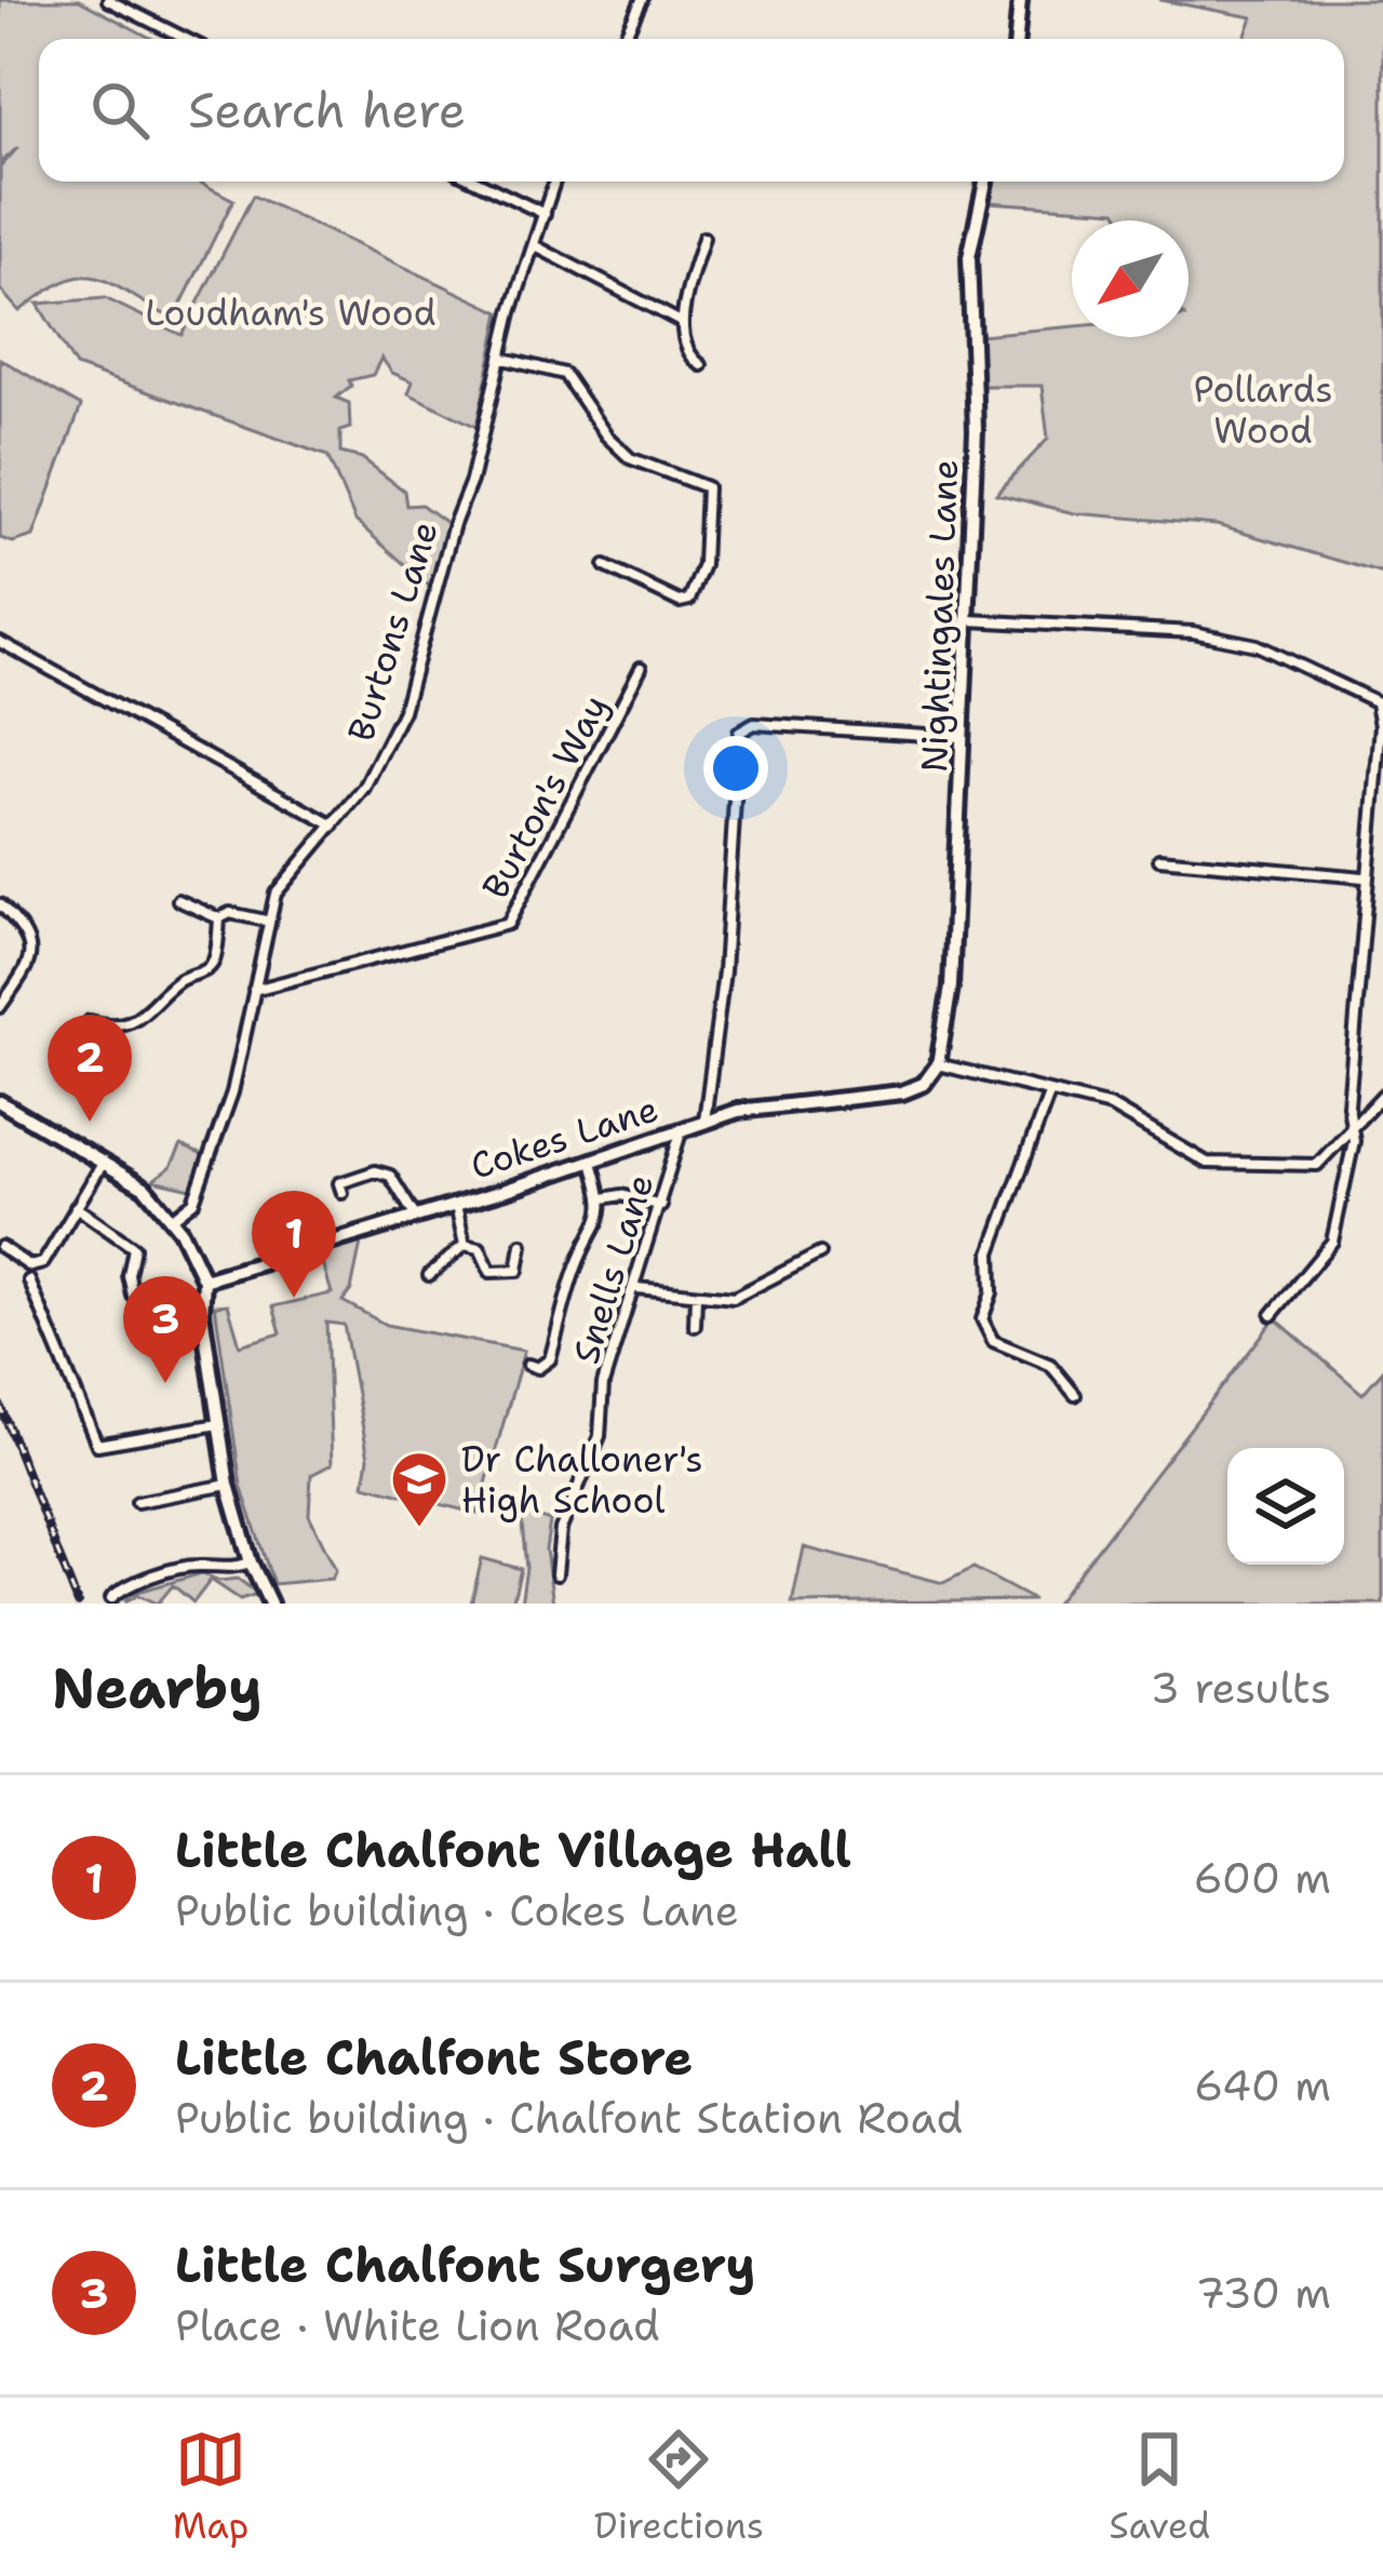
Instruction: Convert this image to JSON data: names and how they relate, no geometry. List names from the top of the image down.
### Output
{
  "streets": {
    "main road": ["Nightingales Lane", "Cokes Lane"],
    "street": ["Burtons Lane", "Burton's Way", "Snells Lane"]
  },
  "crossings": [
    ["Nightingales Lane", "Cokes Lane"],
    ["Burtons Lane", "Burton's Way"],
    ["Cokes Lane", "Snells Lane"]
  ],
  "parks": ["Loudham's Wood", "Pollards Wood"],
  "places": {
    "school or university": ["Dr Challoner's High School"]
  },
  "north": "bottom left",
  "page": {
    "search": "Search here",
    "pins": ["2", "1", "3"],
    "heading": ["Nearby", "3 results"],
    "list": [
      {
        "mark": "1",
        "name": "Little Chalfont Village Hall",
        "note": "Public building · Cokes Lane",
        "value": "600 m"
      },
      {
        "mark": "2",
        "name": "Little Chalfont Store",
        "note": "Public building · Chalfont Station Road",
        "value": "640 m"
      },
      {
        "mark": "3",
        "name": "Little Chalfont Surgery",
        "note": "Place · White Lion Road",
        "value": "730 m"
      }
    ],
    "nav": ["Map", "Directions", "Saved"]
  }
}
